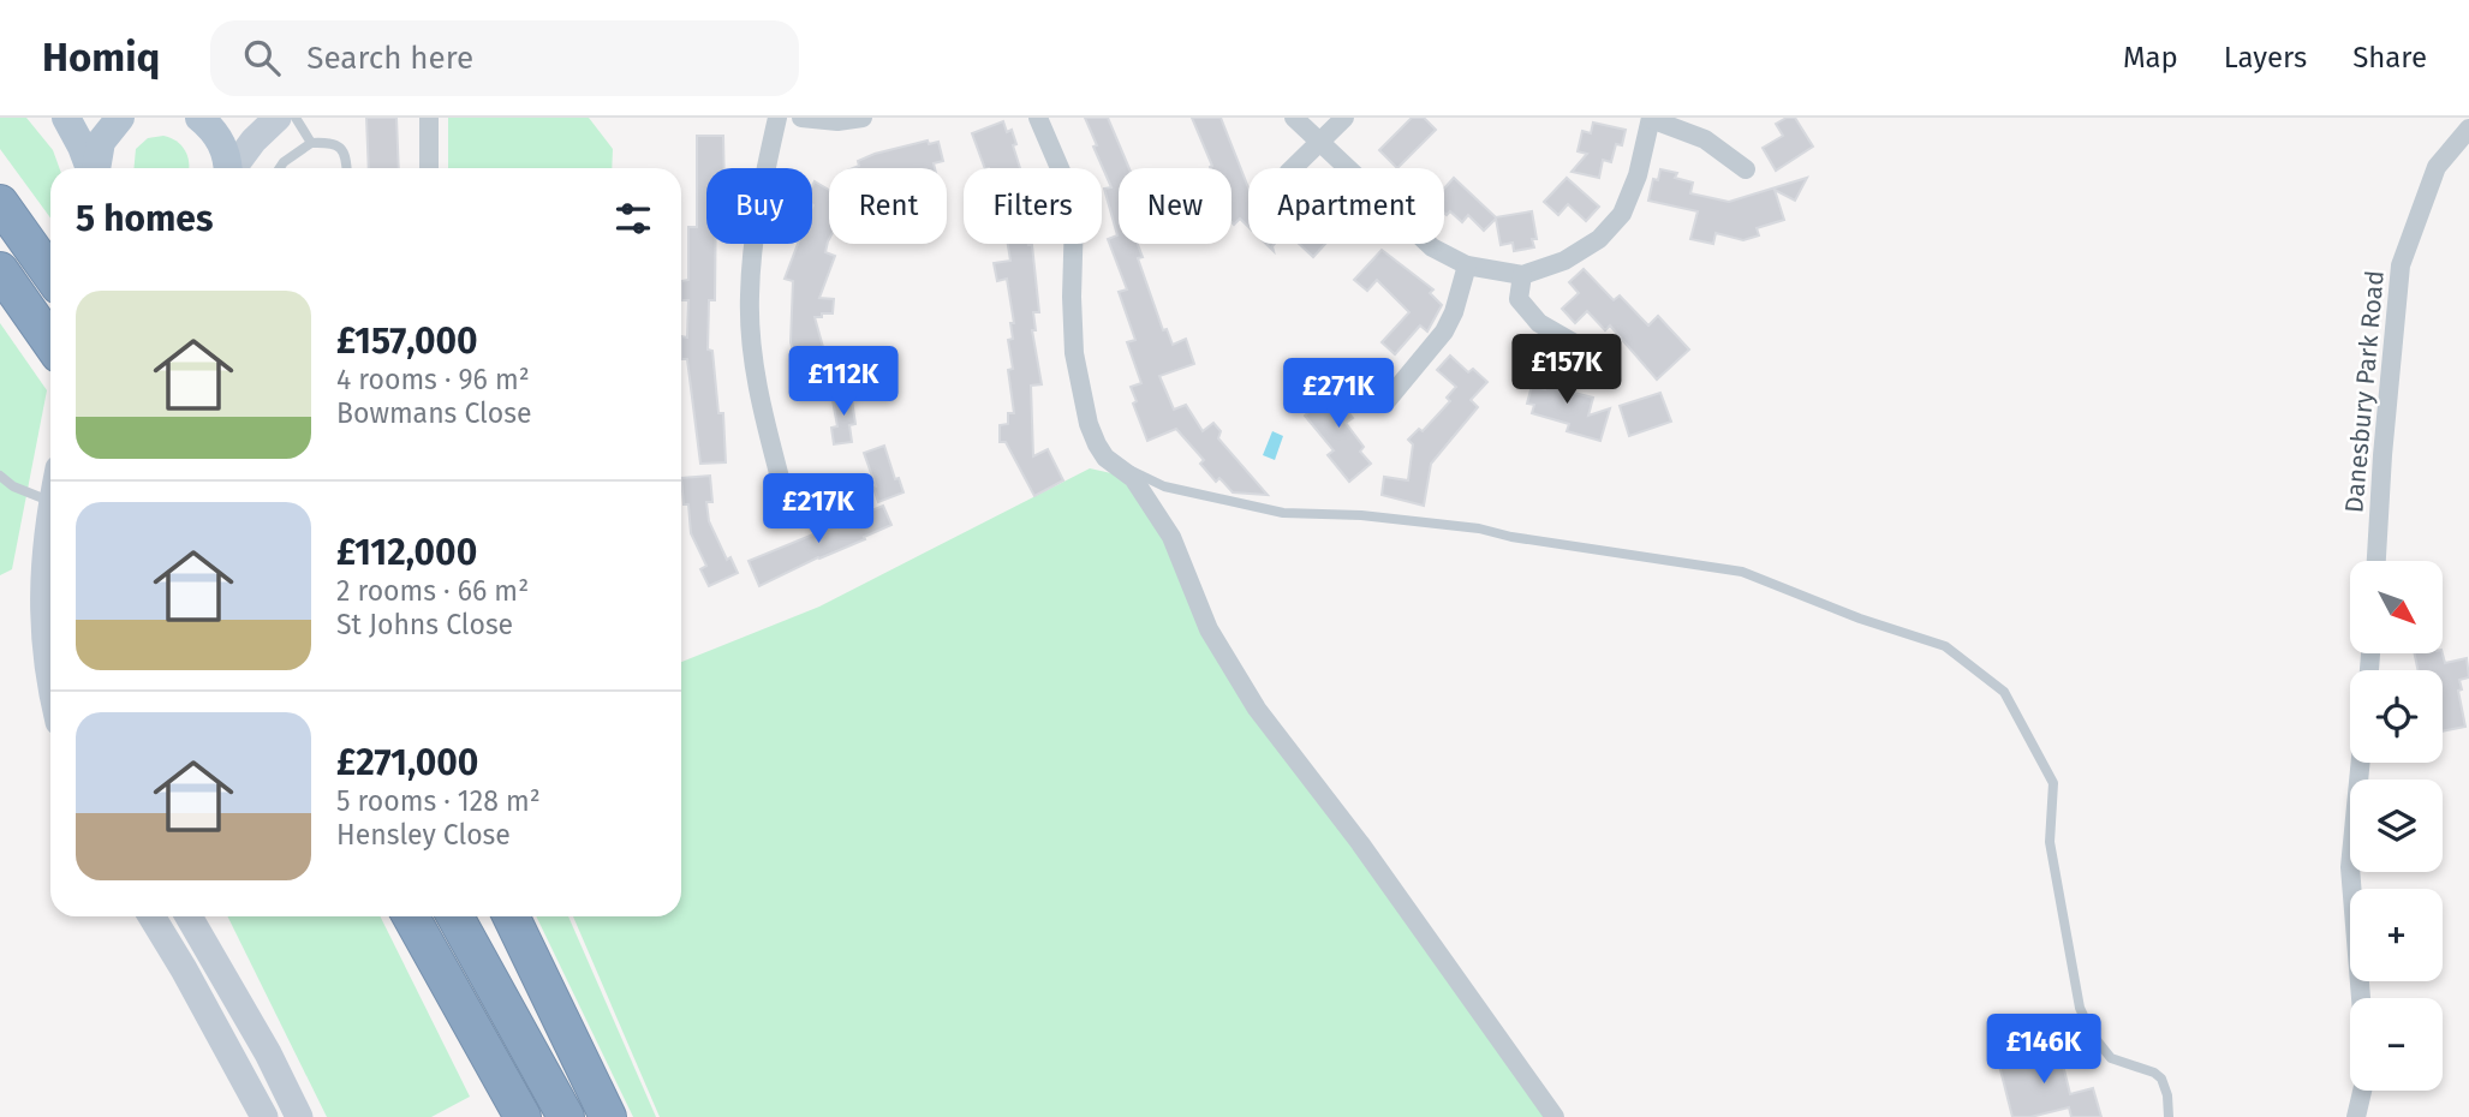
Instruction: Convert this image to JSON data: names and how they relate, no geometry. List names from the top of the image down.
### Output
{
  "streets": {
    "street": ["Danesbury Park Road"]
  },
  "north": "bottom right",
  "page": {
    "header": "Homiq",
    "search": "Search here",
    "nav": ["Map", "Layers", "Share"],
    "chip": [
      "Buy",
      "Rent",
      "Filters",
      "New",
      "Apartment"
    ],
    "heading": "5 homes",
    "list": [
      {
        "name": "£157,000",
        "note": "4 rooms · 96 m² · Bowmans Close"
      },
      {
        "name": "£112,000",
        "note": "2 rooms · 66 m² · St Johns Close"
      },
      {
        "name": "£271,000",
        "note": "5 rooms · 128 m² · Hensley Close"
      }
    ],
    "price": [
      "£157K",
      "£112K",
      "£271K",
      "£217K",
      "£146K"
    ],
    "map_buttons": ["+", "−"]
  }
}
